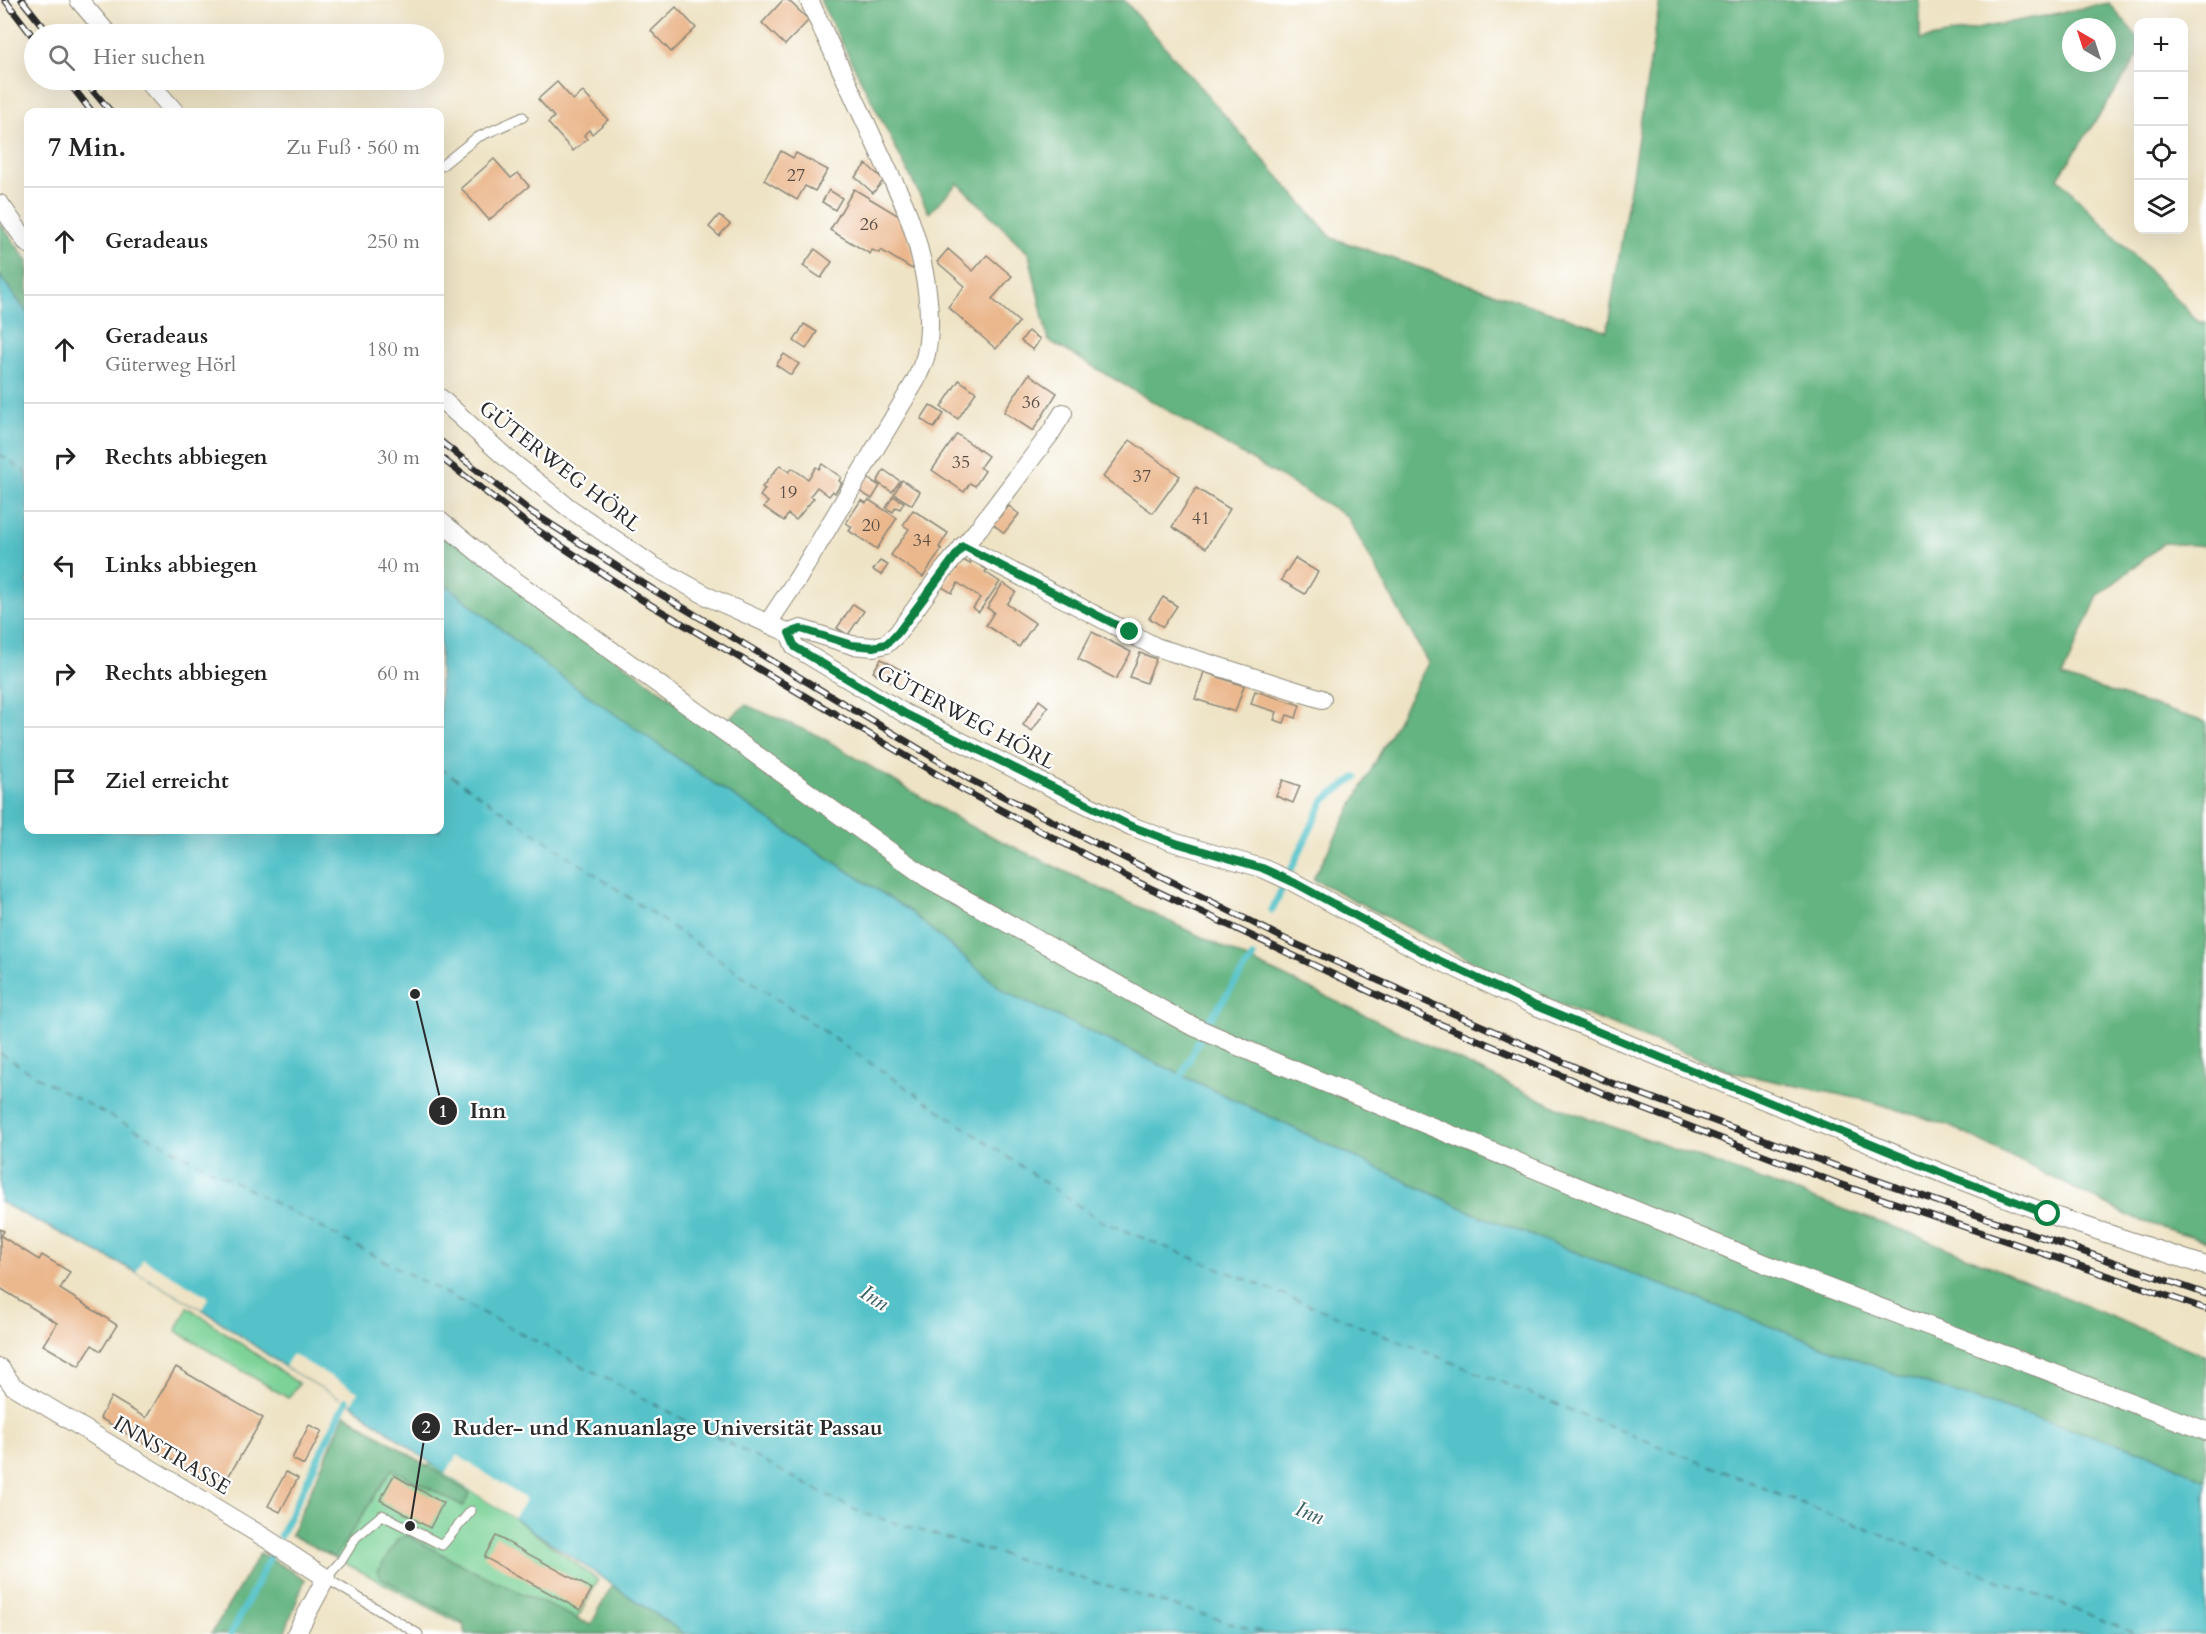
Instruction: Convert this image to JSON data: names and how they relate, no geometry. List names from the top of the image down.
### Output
{
  "streets": {
    "street": ["GÜTERWEG HÖRL", "INNSTRASSE"]
  },
  "water": ["Inn"],
  "places": ["Inn", "Ruder- und Kanuanlage Universität Passau"],
  "house_numbers": [
    "27",
    "26",
    "36",
    "35",
    "37",
    "19",
    "41",
    "20",
    "34"
  ],
  "north": "top left",
  "page": {
    "map_buttons": ["+", "−"],
    "search": "Hier suchen",
    "heading": ["7 Min.", "Zu Fuß · 560 m"],
    "list": [
      ["Geradeaus", "250 m"],
      ["Geradeaus", "Güterweg Hörl", "180 m"],
      ["Rechts abbiegen", "30 m"],
      ["Links abbiegen", "40 m"],
      ["Rechts abbiegen", "60 m"],
      "Ziel erreicht"
    ]
  }
}
